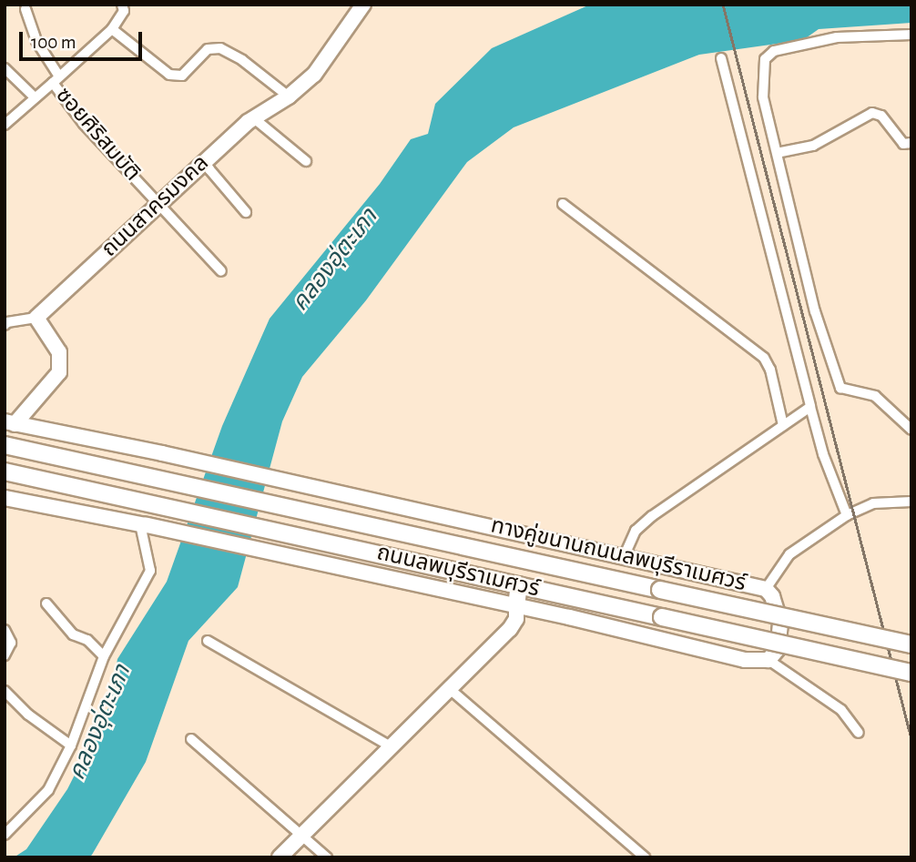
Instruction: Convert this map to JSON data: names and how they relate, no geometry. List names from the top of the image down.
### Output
{
  "streets": {
    "main road": ["ถนนสาครมงคล", "ทางคู่ขนานถนนลพบุรีราเมศวร์", "ถนนลพบุรีราเมศวร์"],
    "street": ["ซอยศิริสมบัติ"]
  },
  "crossings": [
    ["ซอยศิริสมบัติ", "ถนนสาครมงคล"]
  ],
  "water": ["คลองอุ่ตะเภา"],
  "scale_bar": "100 m"
}
